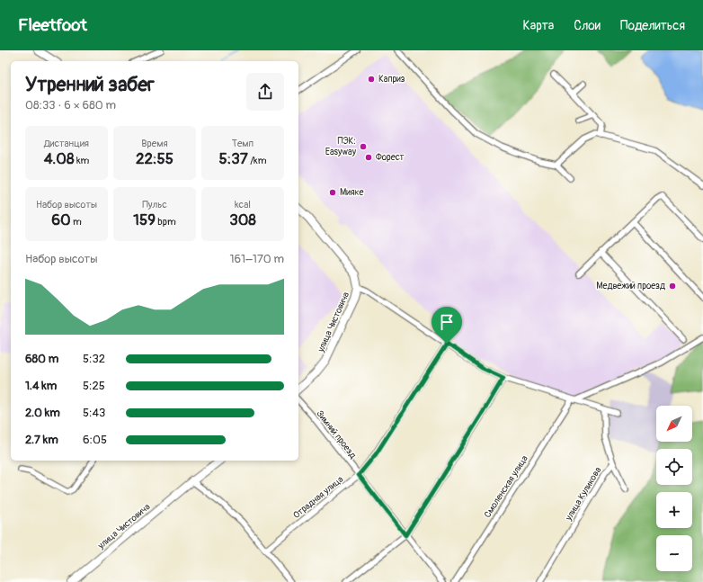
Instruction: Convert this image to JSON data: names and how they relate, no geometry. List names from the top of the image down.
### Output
{
  "streets": {
    "street": [
      "улица Чистовича",
      "Зимний проезд",
      "Смоленская улица",
      "улица Куликова",
      "Отрадная улица"
    ]
  },
  "crossings": [
    ["Зимний проезд", "Отрадная улица"]
  ],
  "places": [
    "Каприз",
    "ПЭК: Easyway",
    "Форест",
    "Мияке",
    "Медвежий проезд"
  ],
  "north": "bottom left",
  "page": {
    "header": "Fleetfoot",
    "nav": ["Карта", "Слои", "Поделиться"],
    "heading": ["Утренний забег", "08:33 · 6 × 680 m"],
    "stats": [
      ["Дистанция", "4.08 km"],
      ["Время", "22:55"],
      ["Темп", "5:37 /km"],
      ["Набор высоты", "60 m"],
      ["Пульс", "159 bpm"],
      ["kcal", "308"]
    ],
    "chart": ["Набор высоты", "161–170 m"],
    "list": [
      {
        "name": "680 m",
        "note": "5:32"
      },
      {
        "name": "1.4 km",
        "note": "5:25"
      },
      {
        "name": "2.0 km",
        "note": "5:43"
      },
      {
        "name": "2.7 km",
        "note": "6:05"
      }
    ],
    "map_buttons": ["+", "−"]
  }
}
